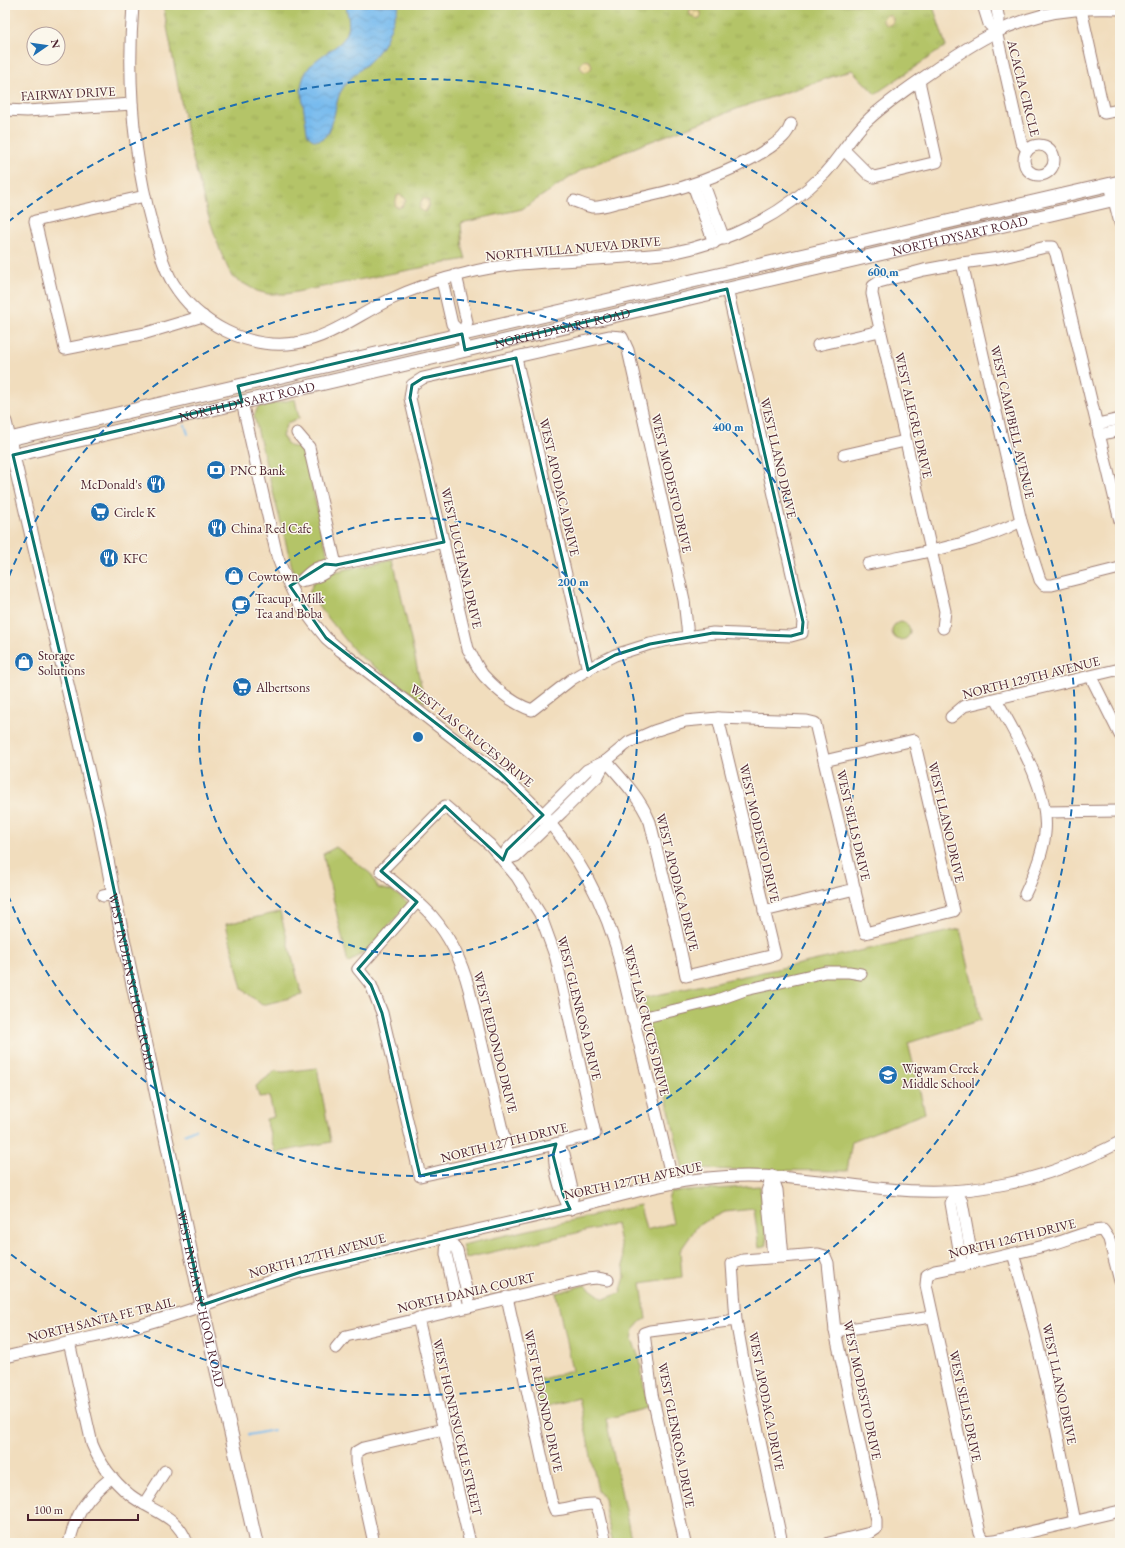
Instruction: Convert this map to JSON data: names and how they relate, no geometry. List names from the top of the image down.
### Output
{
  "streets": {
    "main road": ["NORTH DYSART ROAD", "WEST INDIAN SCHOOL ROAD"],
    "street": [
      "ACACIA CIRCLE",
      "FAIRWAY DRIVE",
      "NORTH VILLA NUEVA DRIVE",
      "WEST ALEGRE DRIVE",
      "WEST CAMPBELL AVENUE",
      "WEST LLANO DRIVE",
      "WEST MODESTO DRIVE",
      "WEST APODACA DRIVE",
      "WEST LUCHANA DRIVE",
      "NORTH 129TH AVENUE",
      "WEST LAS CRUCES DRIVE",
      "WEST SELLS DRIVE",
      "WEST GLENROSA DRIVE",
      "WEST REDONDO DRIVE",
      "NORTH 127TH DRIVE",
      "NORTH 127TH AVENUE",
      "NORTH 126TH DRIVE",
      "NORTH DANIA COURT",
      "NORTH SANTA FE TRAIL",
      "WEST HONEYSUCKLE STREET"
    ]
  },
  "crossings": [
    ["ACACIA CIRCLE", "NORTH VILLA NUEVA DRIVE"],
    ["FAIRWAY DRIVE", "NORTH VILLA NUEVA DRIVE"],
    ["NORTH DYSART ROAD", "WEST LLANO DRIVE"],
    ["NORTH DYSART ROAD", "WEST LAS CRUCES DRIVE"],
    ["NORTH DYSART ROAD", "WEST INDIAN SCHOOL ROAD"],
    ["WEST ALEGRE DRIVE", "WEST CAMPBELL AVENUE"],
    ["WEST LLANO DRIVE", "WEST MODESTO DRIVE"],
    ["WEST LLANO DRIVE", "WEST SELLS DRIVE"],
    ["WEST LLANO DRIVE", "NORTH 126TH DRIVE"],
    ["WEST MODESTO DRIVE", "WEST APODACA DRIVE"],
    ["WEST MODESTO DRIVE", "WEST LUCHANA DRIVE"],
    ["WEST MODESTO DRIVE", "WEST SELLS DRIVE"],
    ["WEST APODACA DRIVE", "WEST LUCHANA DRIVE"],
    ["WEST APODACA DRIVE", "WEST GLENROSA DRIVE"],
    ["WEST LAS CRUCES DRIVE", "NORTH 127TH AVENUE"],
    ["WEST SELLS DRIVE", "NORTH 126TH DRIVE"],
    ["WEST INDIAN SCHOOL ROAD", "NORTH 127TH AVENUE"],
    ["WEST INDIAN SCHOOL ROAD", "NORTH SANTA FE TRAIL"],
    ["WEST GLENROSA DRIVE", "WEST REDONDO DRIVE"],
    ["WEST GLENROSA DRIVE", "NORTH 127TH DRIVE"],
    ["WEST REDONDO DRIVE", "NORTH 127TH DRIVE"],
    ["WEST REDONDO DRIVE", "NORTH DANIA COURT"],
    ["NORTH 127TH AVENUE", "NORTH SANTA FE TRAIL"],
    ["NORTH DANIA COURT", "WEST HONEYSUCKLE STREET"]
  ],
  "places": {
    "bank": ["PNC Bank"],
    "restaurant": ["McDonald's", "China Red Cafe", "KFC"],
    "supermarket": ["Circle K", "Albertsons"],
    "shop": ["Cowtown", "Storage Solutions"],
    "cafe": ["Teacup - Milk Tea and Boba"],
    "school or university": ["Wigwam Creek Middle School"]
  },
  "scale_bar": "100 m",
  "north": "right",
  "rings": ["600 m", "400 m", "200 m"]
}
